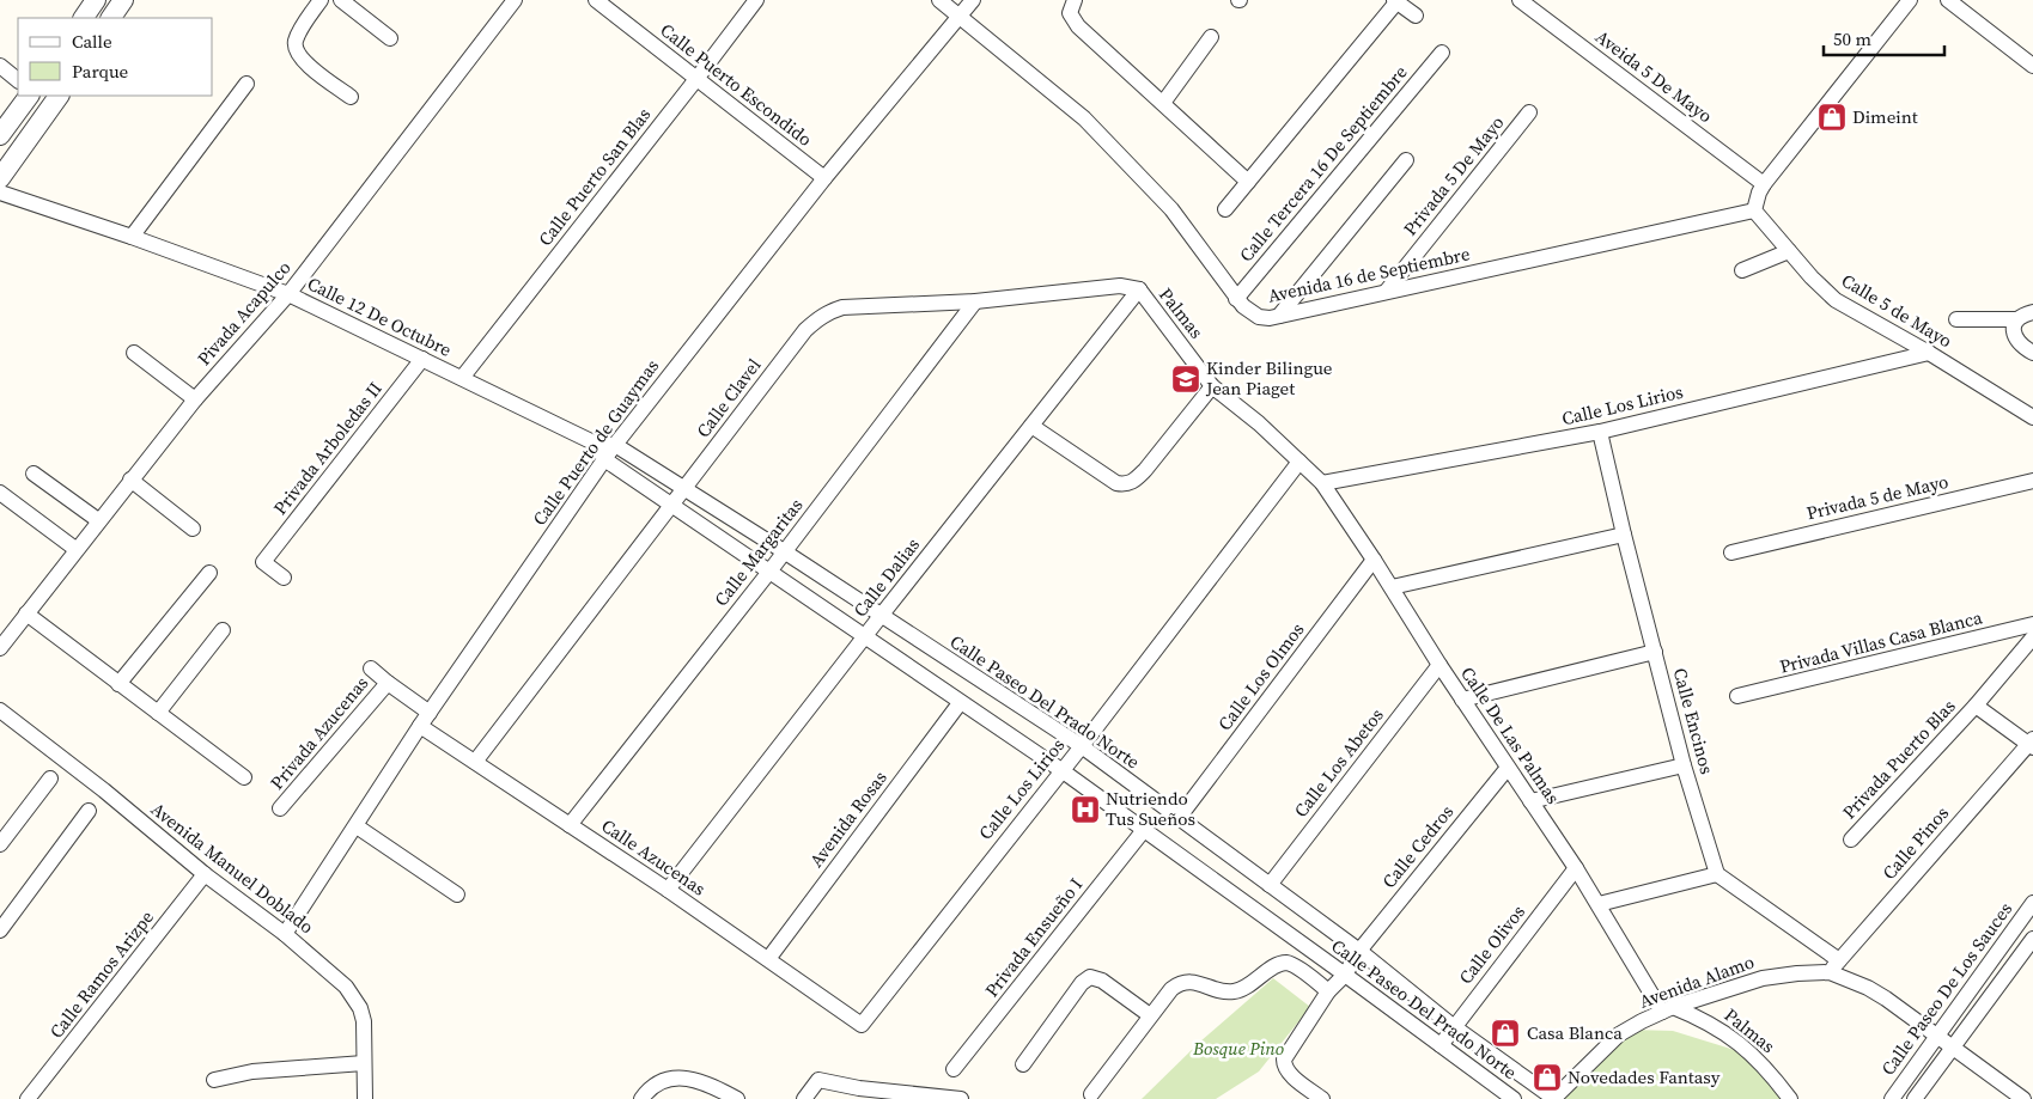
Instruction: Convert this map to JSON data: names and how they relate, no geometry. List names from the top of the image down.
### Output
{
  "streets": {
    "street": [
      "Aveida 5 De Mayo",
      "Calle Puerto Escondido",
      "Calle Tercera 16 De Septiembre",
      "Privada 5 De Mayo",
      "Calle Puerto San Blas",
      "Avenida 16 de Septiembre",
      "Calle 5 de Mayo",
      "Pivada Acapulco",
      "Palmas",
      "Calle 12 De Octubre",
      "Calle Clavel",
      "Calle Los Lirios",
      "Calle Puerto de Guaymas",
      "Privada Arboledas II",
      "Privada 5 de Mayo",
      "Calle Margaritas",
      "Calle Dalias",
      "Privada Villas Casa Blanca",
      "Calle Los Olmos",
      "Calle Paseo Del Prado Norte",
      "Calle Encinos",
      "Privada Azucenas",
      "Calle De Las Palmas",
      "Privada Puerto Blas",
      "Calle Los Abetos",
      "Avenida Rosas",
      "Calle Pinos",
      "Calle Cedros",
      "Calle Azucenas",
      "Avenida Manuel Doblado",
      "Privada Ensueño I",
      "Calle Olivos",
      "Calle Ramos Arizpe",
      "Avenida Alamo",
      "Calle Paseo De Los Sauces"
    ]
  },
  "crossings": [
    ["Calle Puerto Escondido", "Calle Puerto San Blas"],
    ["Calle Puerto Escondido", "Calle Puerto de Guaymas"],
    ["Calle Tercera 16 De Septiembre", "Avenida 16 de Septiembre"],
    ["Privada 5 De Mayo", "Avenida 16 de Septiembre"],
    ["Calle Puerto San Blas", "Calle 12 De Octubre"],
    ["Avenida 16 de Septiembre", "Calle 5 de Mayo"],
    ["Avenida 16 de Septiembre", "Calle Puerto de Guaymas"],
    ["Calle 5 de Mayo", "Calle Los Lirios"],
    ["Pivada Acapulco", "Calle 12 De Octubre"],
    ["Palmas", "Calle Clavel"],
    ["Palmas", "Calle Los Lirios"],
    ["Palmas", "Calle Dalias"],
    ["Palmas", "Calle De Las Palmas"],
    ["Palmas", "Avenida Alamo"],
    ["Calle 12 De Octubre", "Calle Puerto de Guaymas"],
    ["Calle 12 De Octubre", "Privada Arboledas II"],
    ["Calle 12 De Octubre", "Calle Paseo Del Prado Norte"],
    ["Calle Clavel", "Calle Margaritas"],
    ["Calle Clavel", "Calle Dalias"],
    ["Calle Clavel", "Calle Paseo Del Prado Norte"],
    ["Calle Clavel", "Calle Azucenas"],
    ["Calle Los Lirios", "Calle Paseo Del Prado Norte"],
    ["Calle Los Lirios", "Calle Encinos"],
    ["Calle Los Lirios", "Calle De Las Palmas"],
    ["Calle Los Lirios", "Calle Azucenas"],
    ["Calle Puerto de Guaymas", "Calle Paseo Del Prado Norte"],
    ["Calle Puerto de Guaymas", "Calle Azucenas"],
    ["Calle Puerto de Guaymas", "Avenida Manuel Doblado"],
    ["Calle Margaritas", "Calle Paseo Del Prado Norte"],
    ["Calle Margaritas", "Calle Azucenas"],
    ["Calle Dalias", "Calle Paseo Del Prado Norte"],
    ["Calle Dalias", "Calle Azucenas"],
    ["Calle Los Olmos", "Calle Paseo Del Prado Norte"],
    ["Calle Los Olmos", "Calle De Las Palmas"],
    ["Calle Paseo Del Prado Norte", "Calle Los Abetos"],
    ["Calle Paseo Del Prado Norte", "Avenida Rosas"],
    ["Calle Paseo Del Prado Norte", "Calle Cedros"],
    ["Calle Paseo Del Prado Norte", "Privada Ensueño I"],
    ["Calle Paseo Del Prado Norte", "Calle Olivos"],
    ["Calle Paseo Del Prado Norte", "Avenida Alamo"],
    ["Calle De Las Palmas", "Calle Los Abetos"],
    ["Calle De Las Palmas", "Calle Cedros"],
    ["Calle De Las Palmas", "Calle Olivos"],
    ["Calle De Las Palmas", "Avenida Alamo"],
    ["Avenida Rosas", "Calle Azucenas"],
    ["Calle Pinos", "Avenida Alamo"],
    ["Avenida Manuel Doblado", "Calle Ramos Arizpe"],
    ["Avenida Alamo", "Calle Paseo De Los Sauces"]
  ],
  "parks": ["Bosque Pino"],
  "places": {
    "shop": ["Dimeint", "Casa Blanca", "Novedades Fantasy"],
    "school or university": ["Kinder Bilingue Jean Piaget"],
    "hospital": ["Nutriendo Tus Sueños"]
  },
  "legend": ["Calle", "Parque"],
  "scale_bar": "50 m"
}
